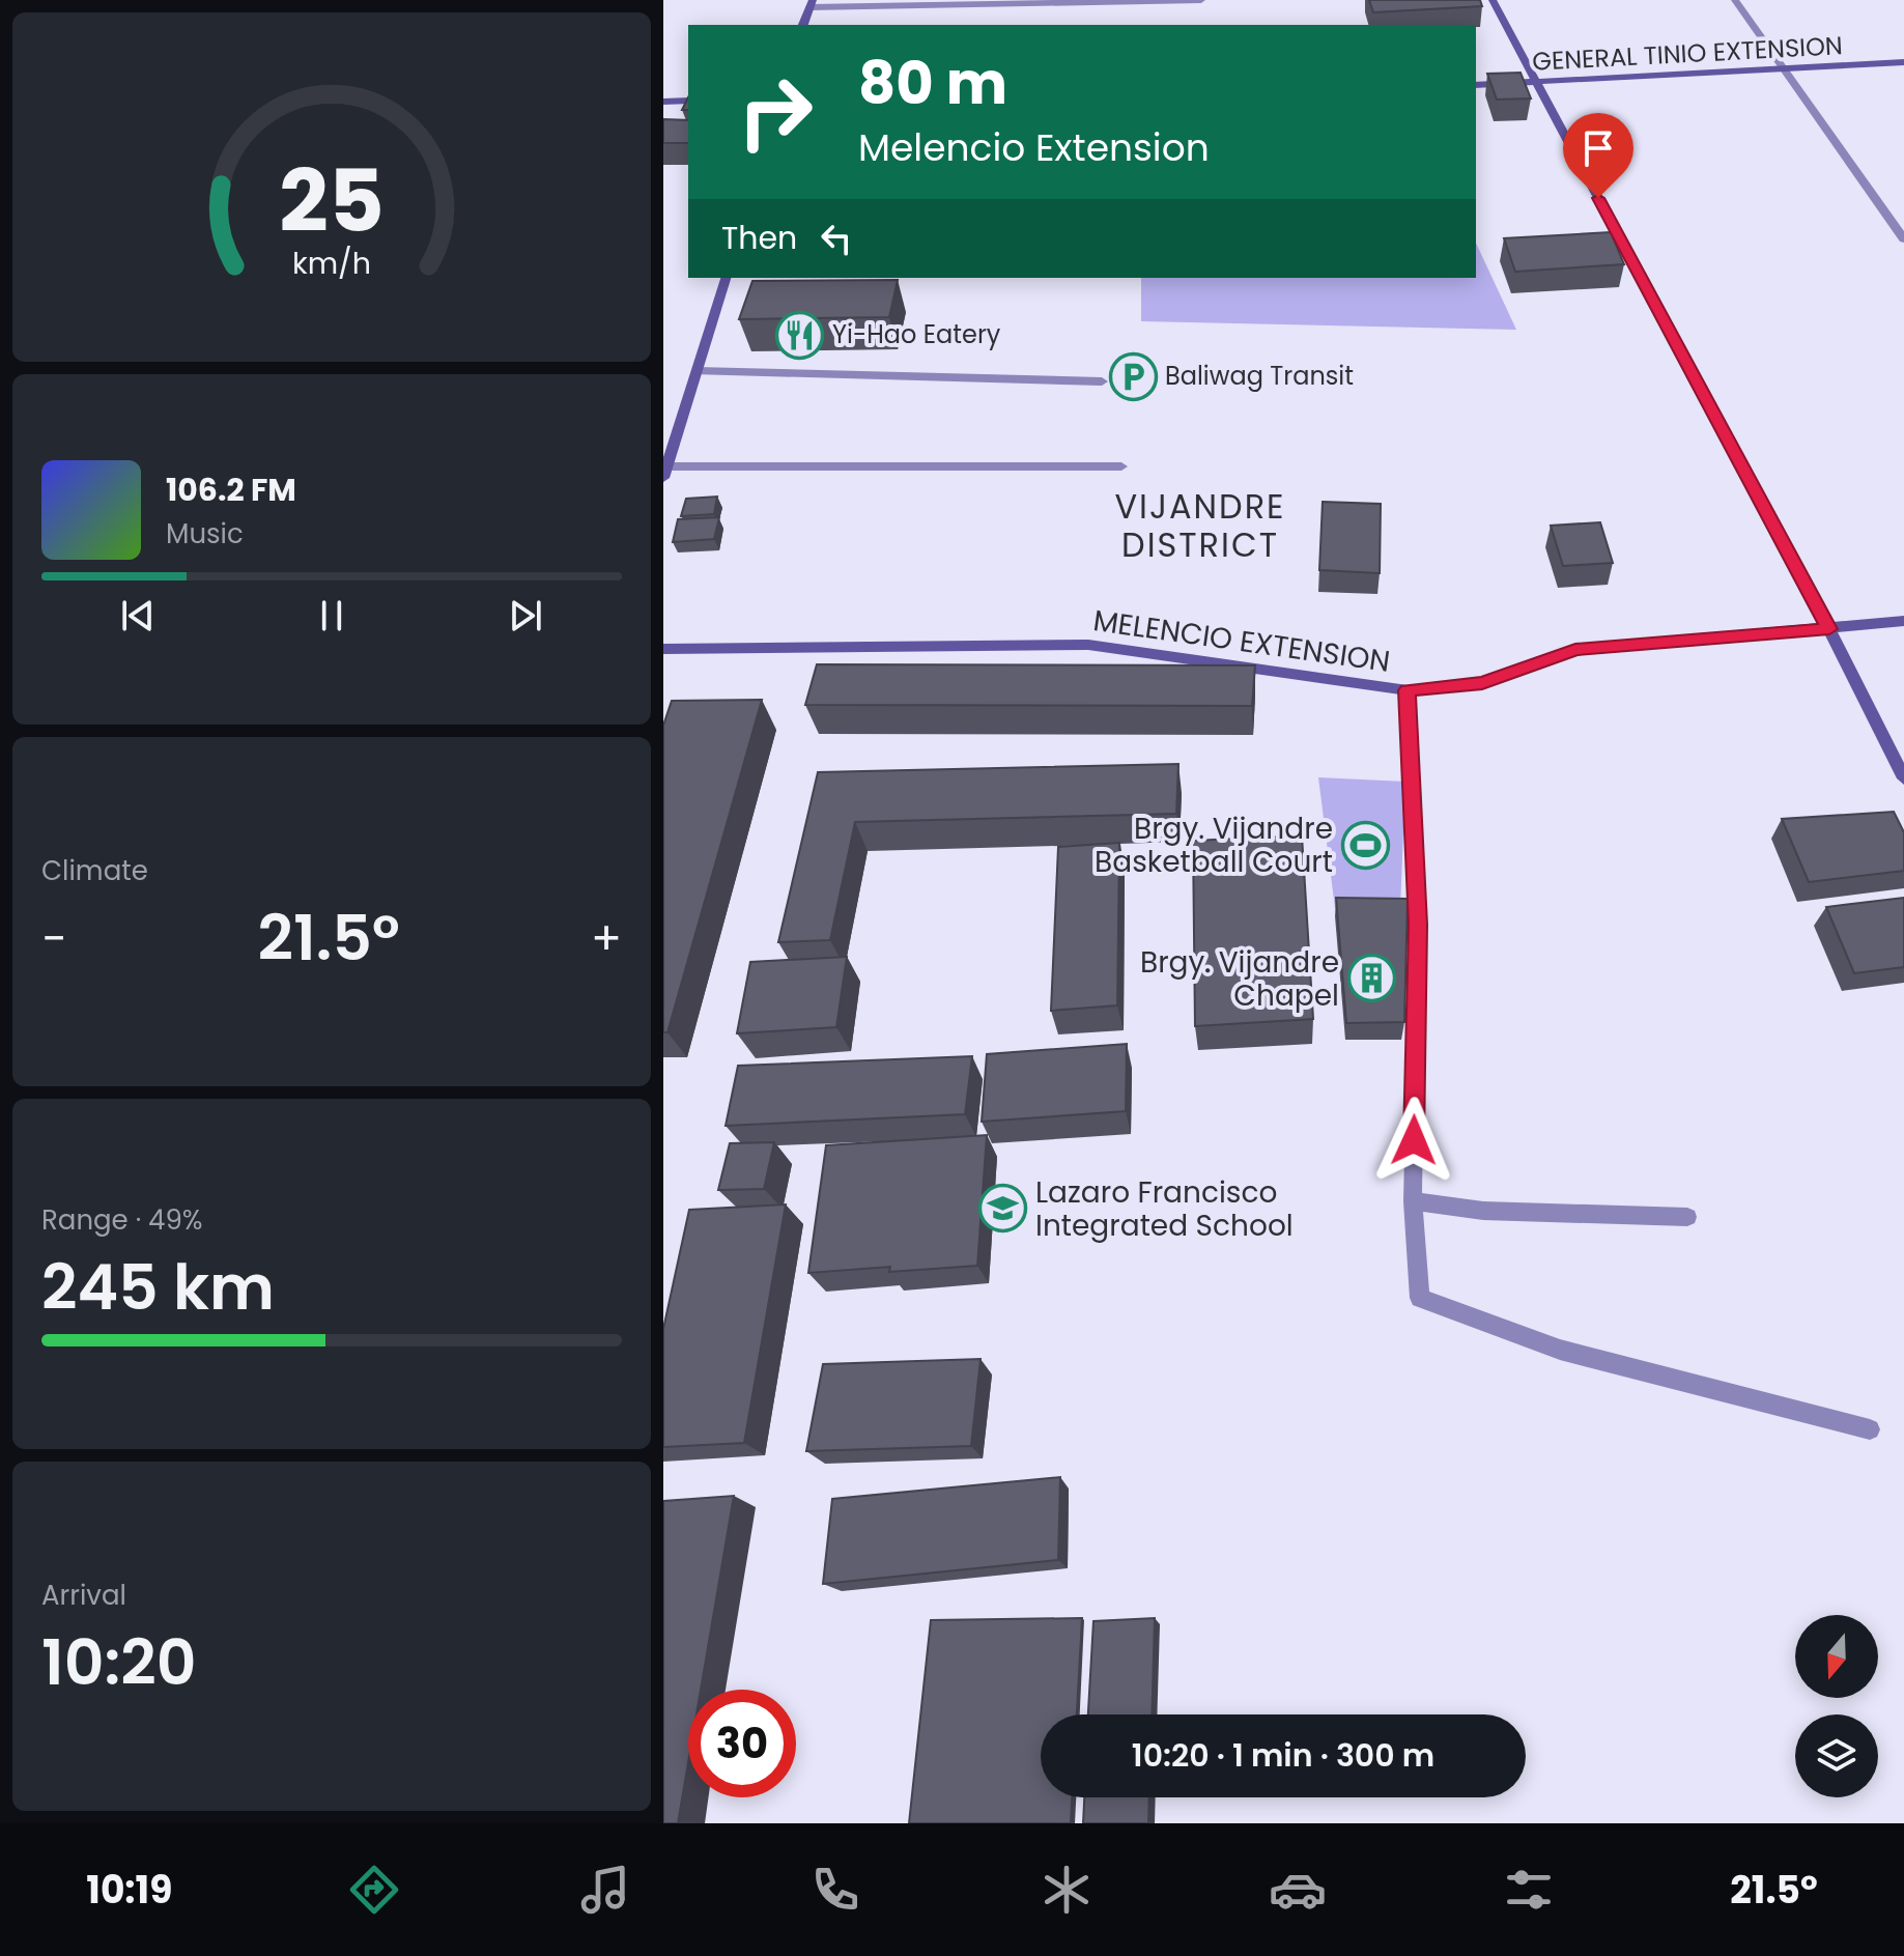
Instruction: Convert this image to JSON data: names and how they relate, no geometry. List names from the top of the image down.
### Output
{
  "streets": {
    "street": ["GENERAL TINIO EXTENSION", "MELENCIO EXTENSION"]
  },
  "districts": ["VIJANDRE DISTRICT"],
  "places": {
    "restaurant": ["Yi-Hao Eatery"],
    "parking": ["Baliwag Transit"],
    "sports": ["Brgy. Vijandre Basketball Court"],
    "building": ["Brgy. Vijandre Chapel"],
    "school or university": ["Lazaro Francisco Integrated School"]
  },
  "north": "bottom",
  "page": {
    "turn": ["80 m", "Melencio Extension"],
    "then": "Then",
    "song": ["106.2 FM", "Music"],
    "tile": [
      "Climate",
      ["Range · 49%", "245 km"],
      ["Arrival", "10:20"]
    ],
    "heat": ["−", "21.5°", "+"],
    "limit": "30",
    "trip": "10:20 · 1 min · 300 m",
    "tabs": ["10:19", "21.5°"],
    "gauge": ["25", "km/h"]
  }
}
